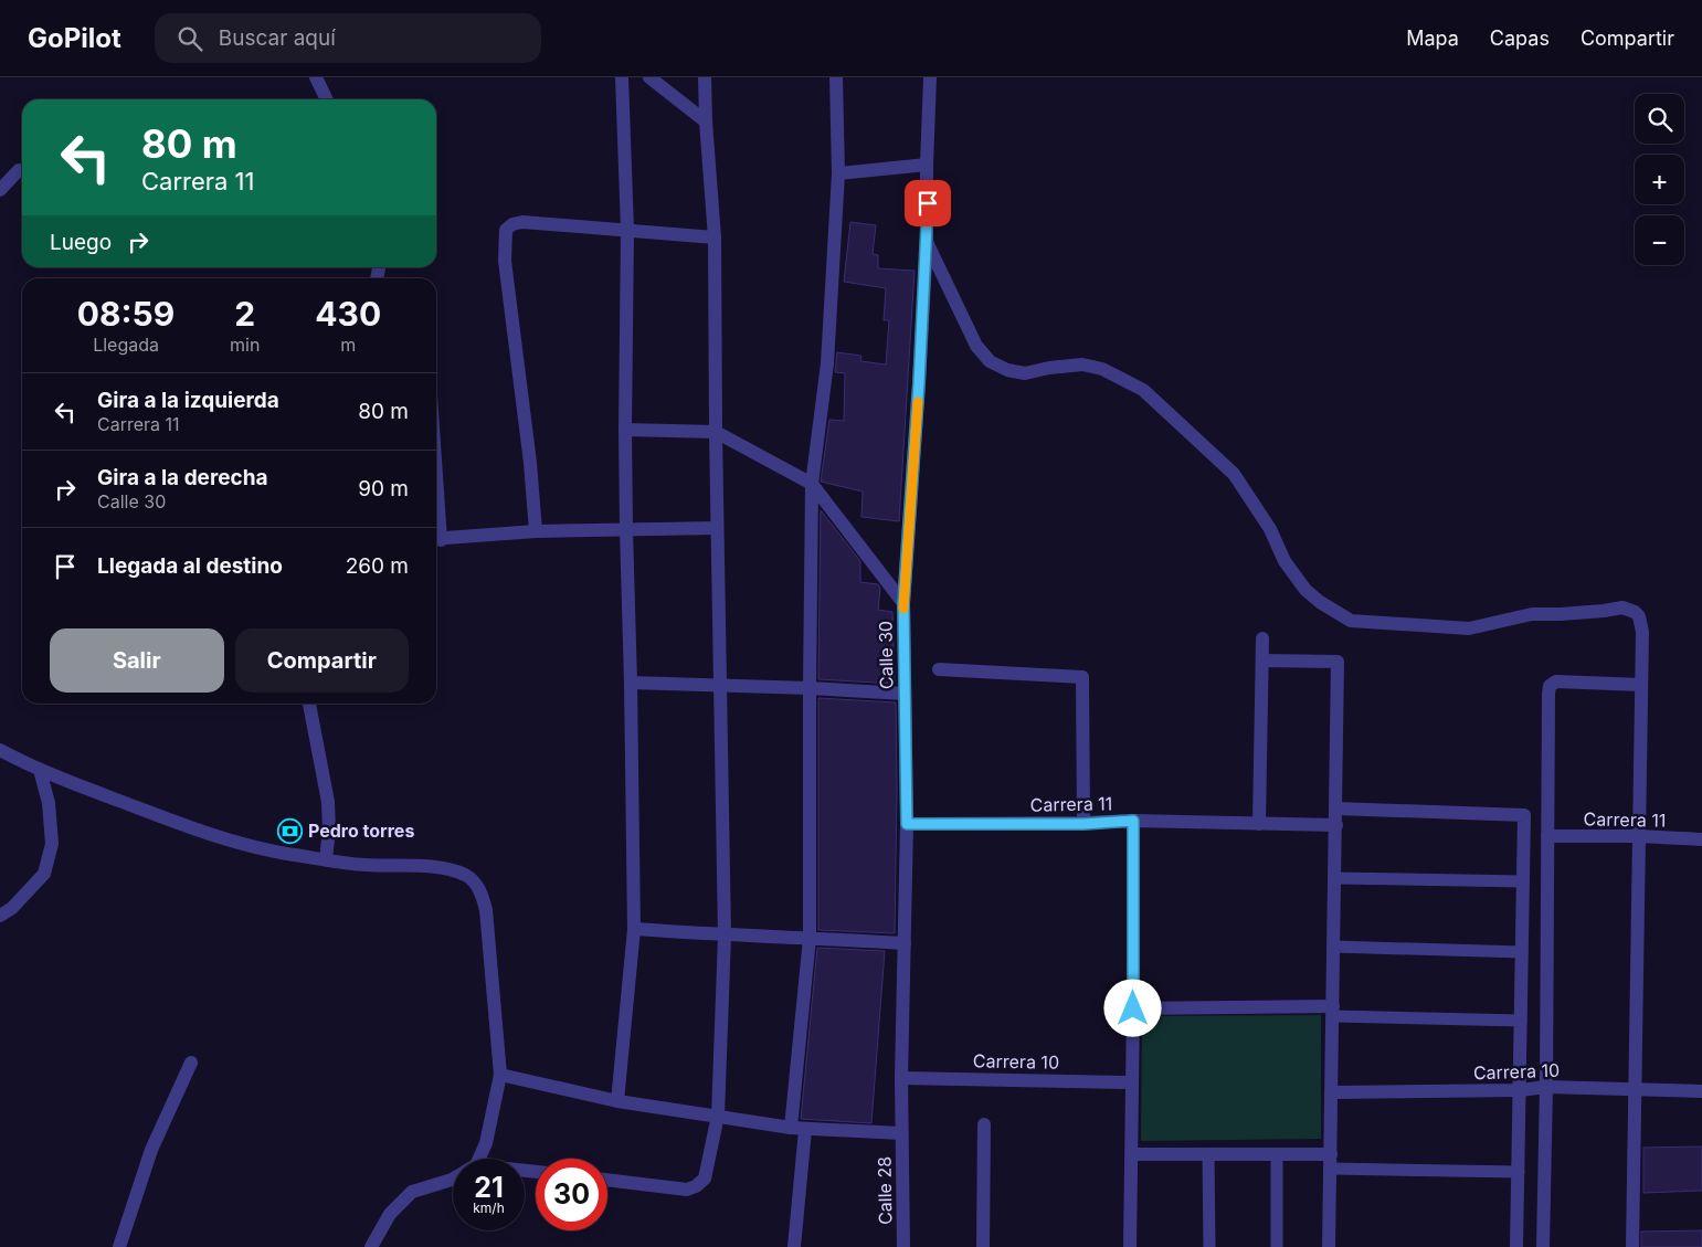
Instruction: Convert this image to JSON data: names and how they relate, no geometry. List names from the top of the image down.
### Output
{
  "streets": {
    "street": [
      "Calle 30",
      "Carrera 11",
      "Carrera 10",
      "Calle 28"
    ]
  },
  "crossings": [
    ["Calle 30", "Carrera 11"],
    ["Calle 30", "Carrera 10"],
    ["Calle 30", "Calle 28"]
  ],
  "places": {
    "bank": ["Pedro torres"]
  },
  "page": {
    "header": "GoPilot",
    "search": "Buscar aquí",
    "nav": ["Mapa", "Capas", "Compartir"],
    "map_buttons": ["+", "−"],
    "turn": ["80 m", "Carrera 11"],
    "then": "Luego",
    "eta": [
      "08:59",
      "Llegada",
      "2",
      "min",
      "430",
      "m"
    ],
    "list": [
      {
        "name": "Gira a la izquierda",
        "note": "Carrera 11",
        "value": "80 m"
      },
      {
        "name": "Gira a la derecha",
        "note": "Calle 30",
        "value": "90 m"
      },
      {
        "name": "Llegada al destino",
        "value": "260 m"
      }
    ],
    "buttons": ["Salir", "Compartir"],
    "speed": "21 km/h",
    "limit": "30"
  }
}
